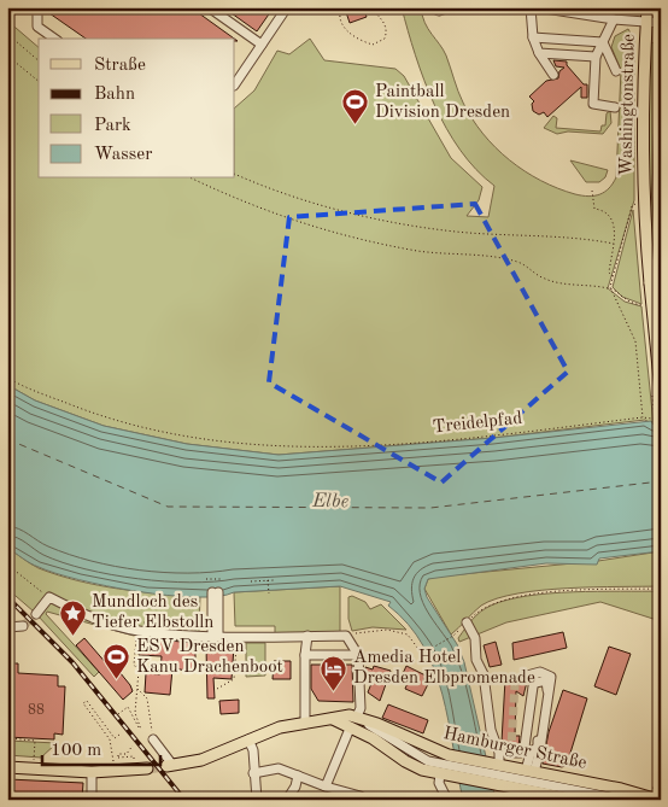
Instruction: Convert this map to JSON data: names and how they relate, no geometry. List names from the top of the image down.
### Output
{
  "streets": {
    "main road": ["Washingtonstraße", "Hamburger Straße"],
    "path": ["Treidelpfad"]
  },
  "water": ["Elbe"],
  "places": {
    "sports": ["Paintball Division Dresden", "ESV Dresden Kanu Drachenboot"],
    "place": ["Mundloch des Tiefer Elbstolln"],
    "hotel": ["Amedia Hotel Dresden Elbpromenade"]
  },
  "house_numbers": ["88"],
  "legend": [
    "Straße",
    "Bahn",
    "Park",
    "Wasser"
  ],
  "scale_bar": "100 m"
}
